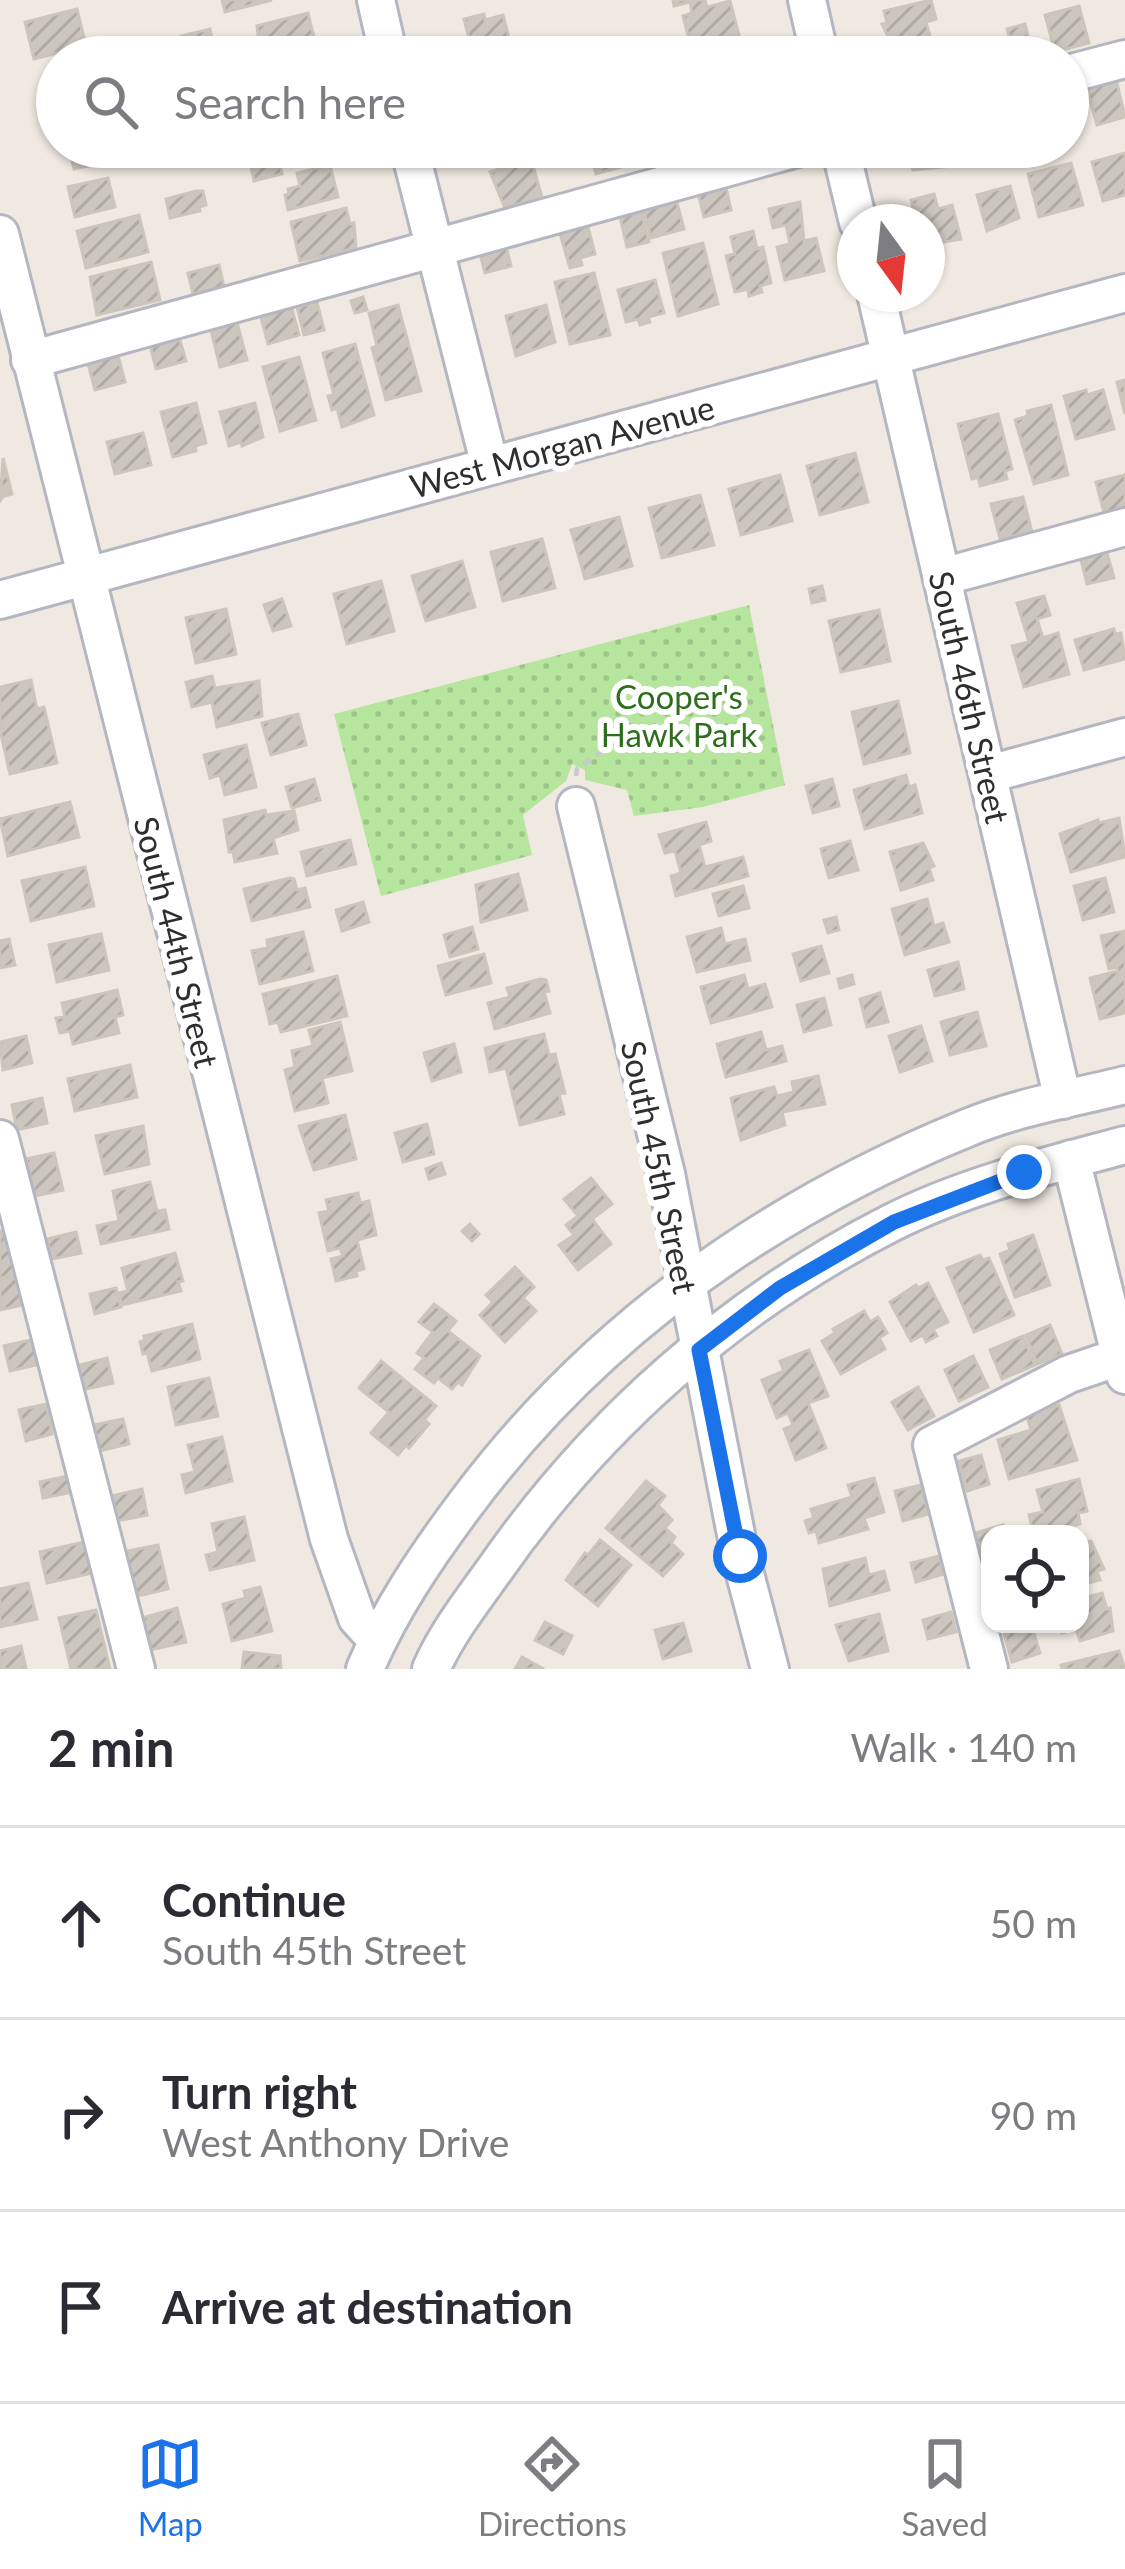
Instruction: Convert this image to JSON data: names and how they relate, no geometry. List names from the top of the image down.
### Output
{
  "streets": {
    "street": [
      "West Morgan Avenue",
      "South 46th Street",
      "South 44th Street",
      "South 45th Street"
    ]
  },
  "crossings": [
    ["West Morgan Avenue", "South 46th Street"],
    ["West Morgan Avenue", "South 44th Street"]
  ],
  "parks": ["Cooper's Hawk Park"],
  "north": "bottom",
  "page": {
    "search": "Search here",
    "heading": ["2 min", "Walk · 140 m"],
    "list": [
      ["Continue", "South 45th Street", "50 m"],
      ["Turn right", "West Anthony Drive", "90 m"],
      "Arrive at destination"
    ],
    "nav": ["Map", "Directions", "Saved"]
  }
}
